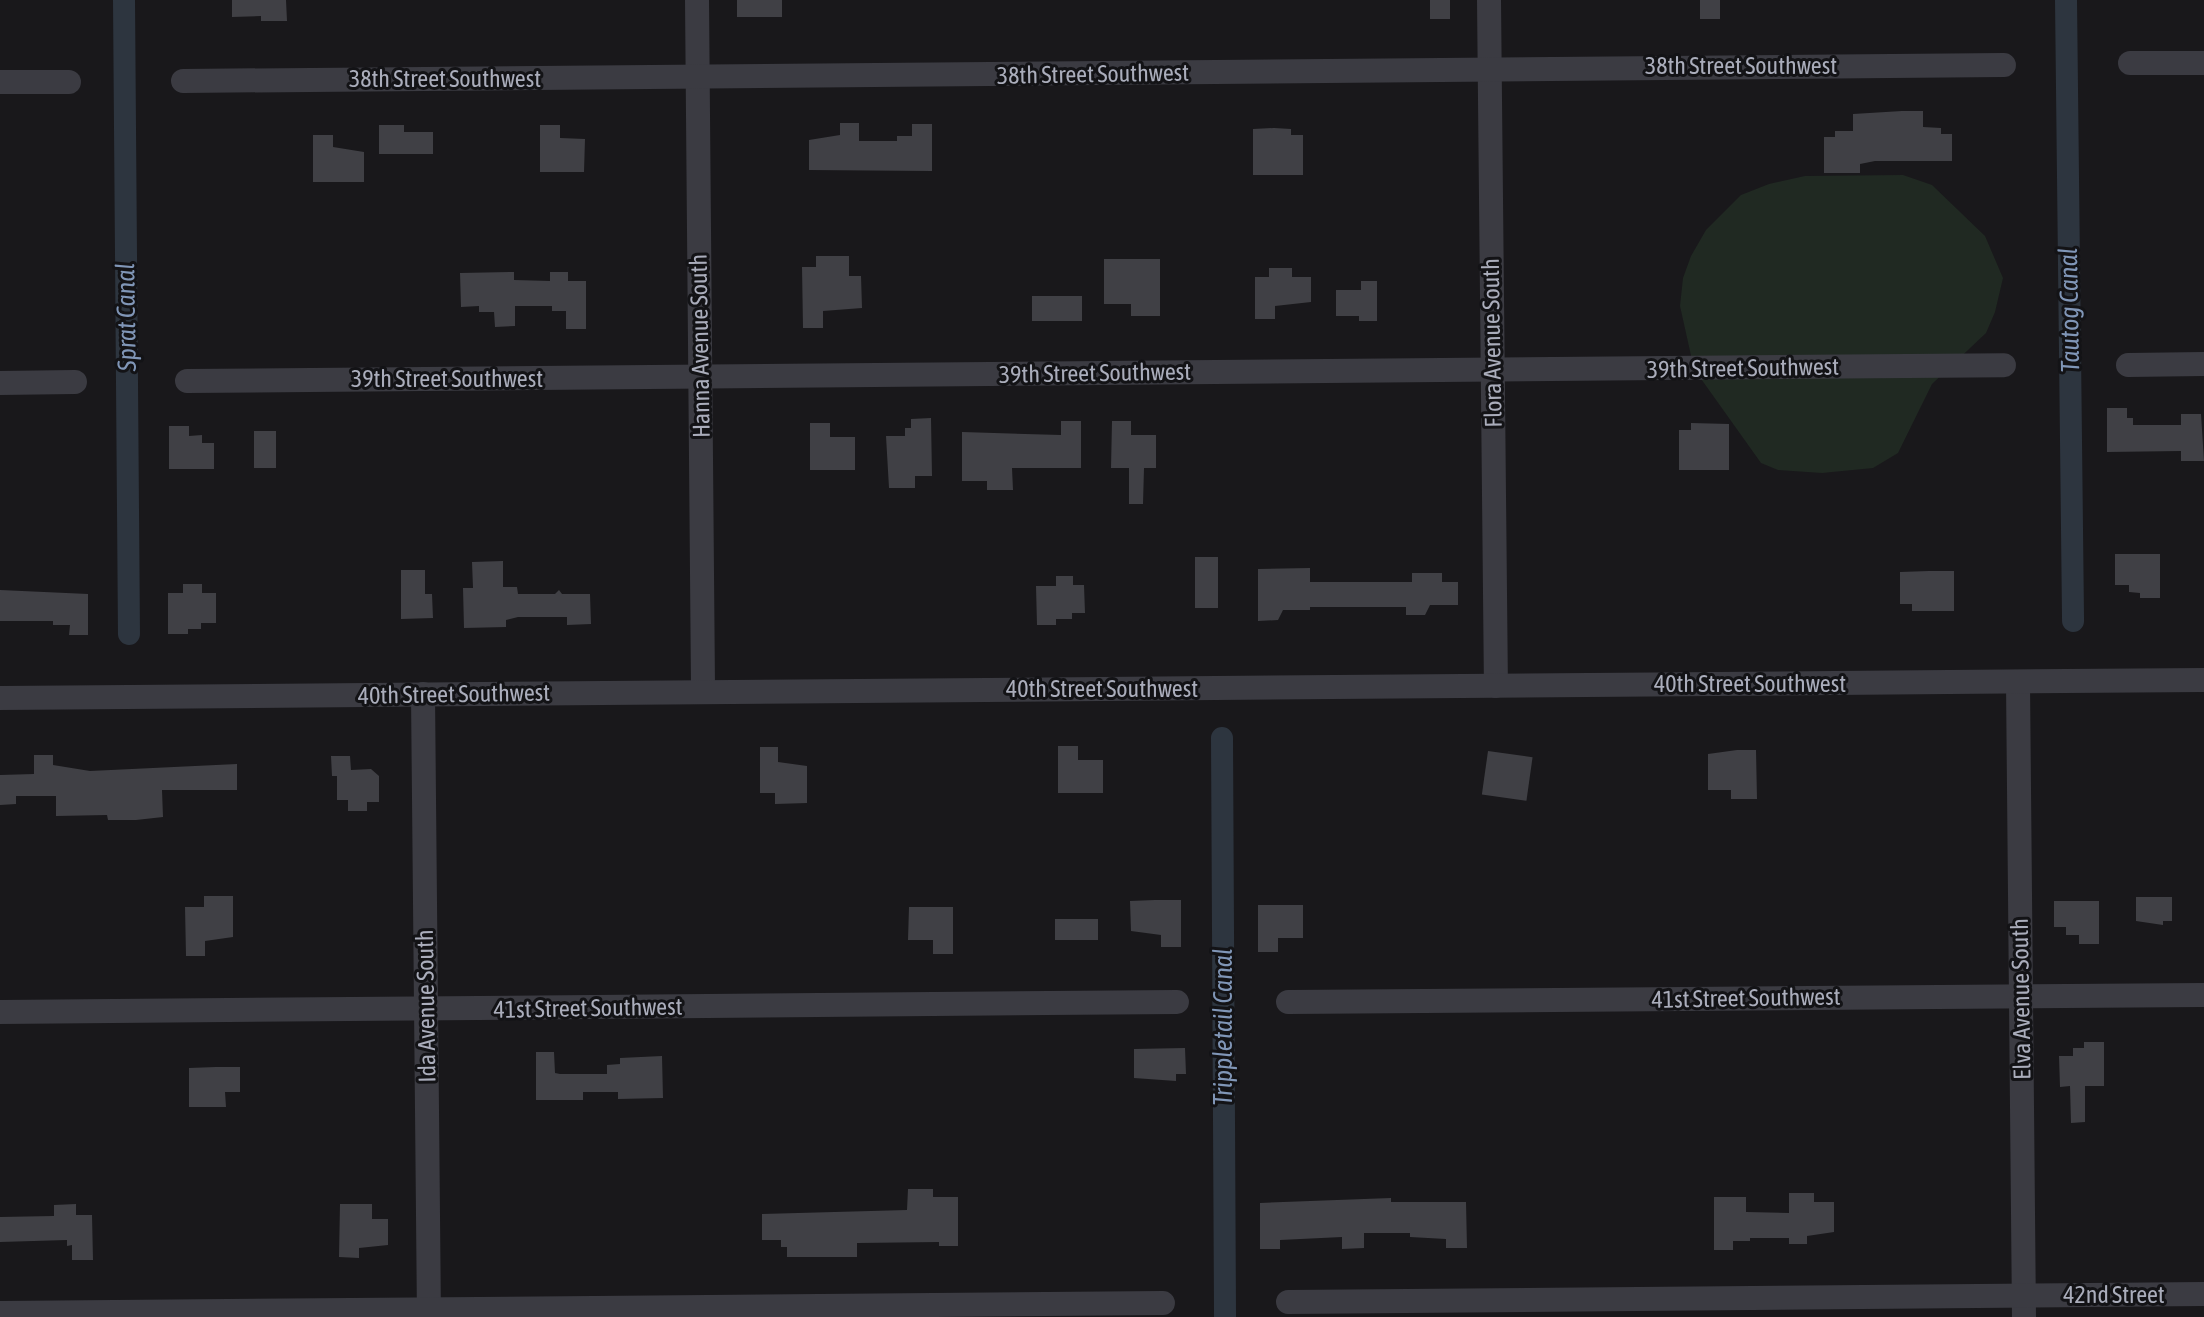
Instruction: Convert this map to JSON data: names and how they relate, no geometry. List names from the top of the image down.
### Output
{
  "streets": {
    "street": [
      "38th Street Southwest",
      "Flora Avenue South",
      "Hanna Avenue South",
      "39th Street Southwest",
      "40th Street Southwest",
      "41st Street Southwest",
      "Elva Avenue South",
      "Ida Avenue South",
      "42nd Street"
    ]
  },
  "crossings": [
    ["38th Street Southwest", "Flora Avenue South"],
    ["38th Street Southwest", "Hanna Avenue South"],
    ["Flora Avenue South", "39th Street Southwest"],
    ["Flora Avenue South", "40th Street Southwest"],
    ["Hanna Avenue South", "39th Street Southwest"],
    ["Hanna Avenue South", "40th Street Southwest"],
    ["40th Street Southwest", "Elva Avenue South"],
    ["40th Street Southwest", "Ida Avenue South"],
    ["41st Street Southwest", "Elva Avenue South"],
    ["41st Street Southwest", "Ida Avenue South"],
    ["Elva Avenue South", "42nd Street"]
  ],
  "water": ["Tautog Canal", "Sprat Canal", "Trippletail Canal"]
}
